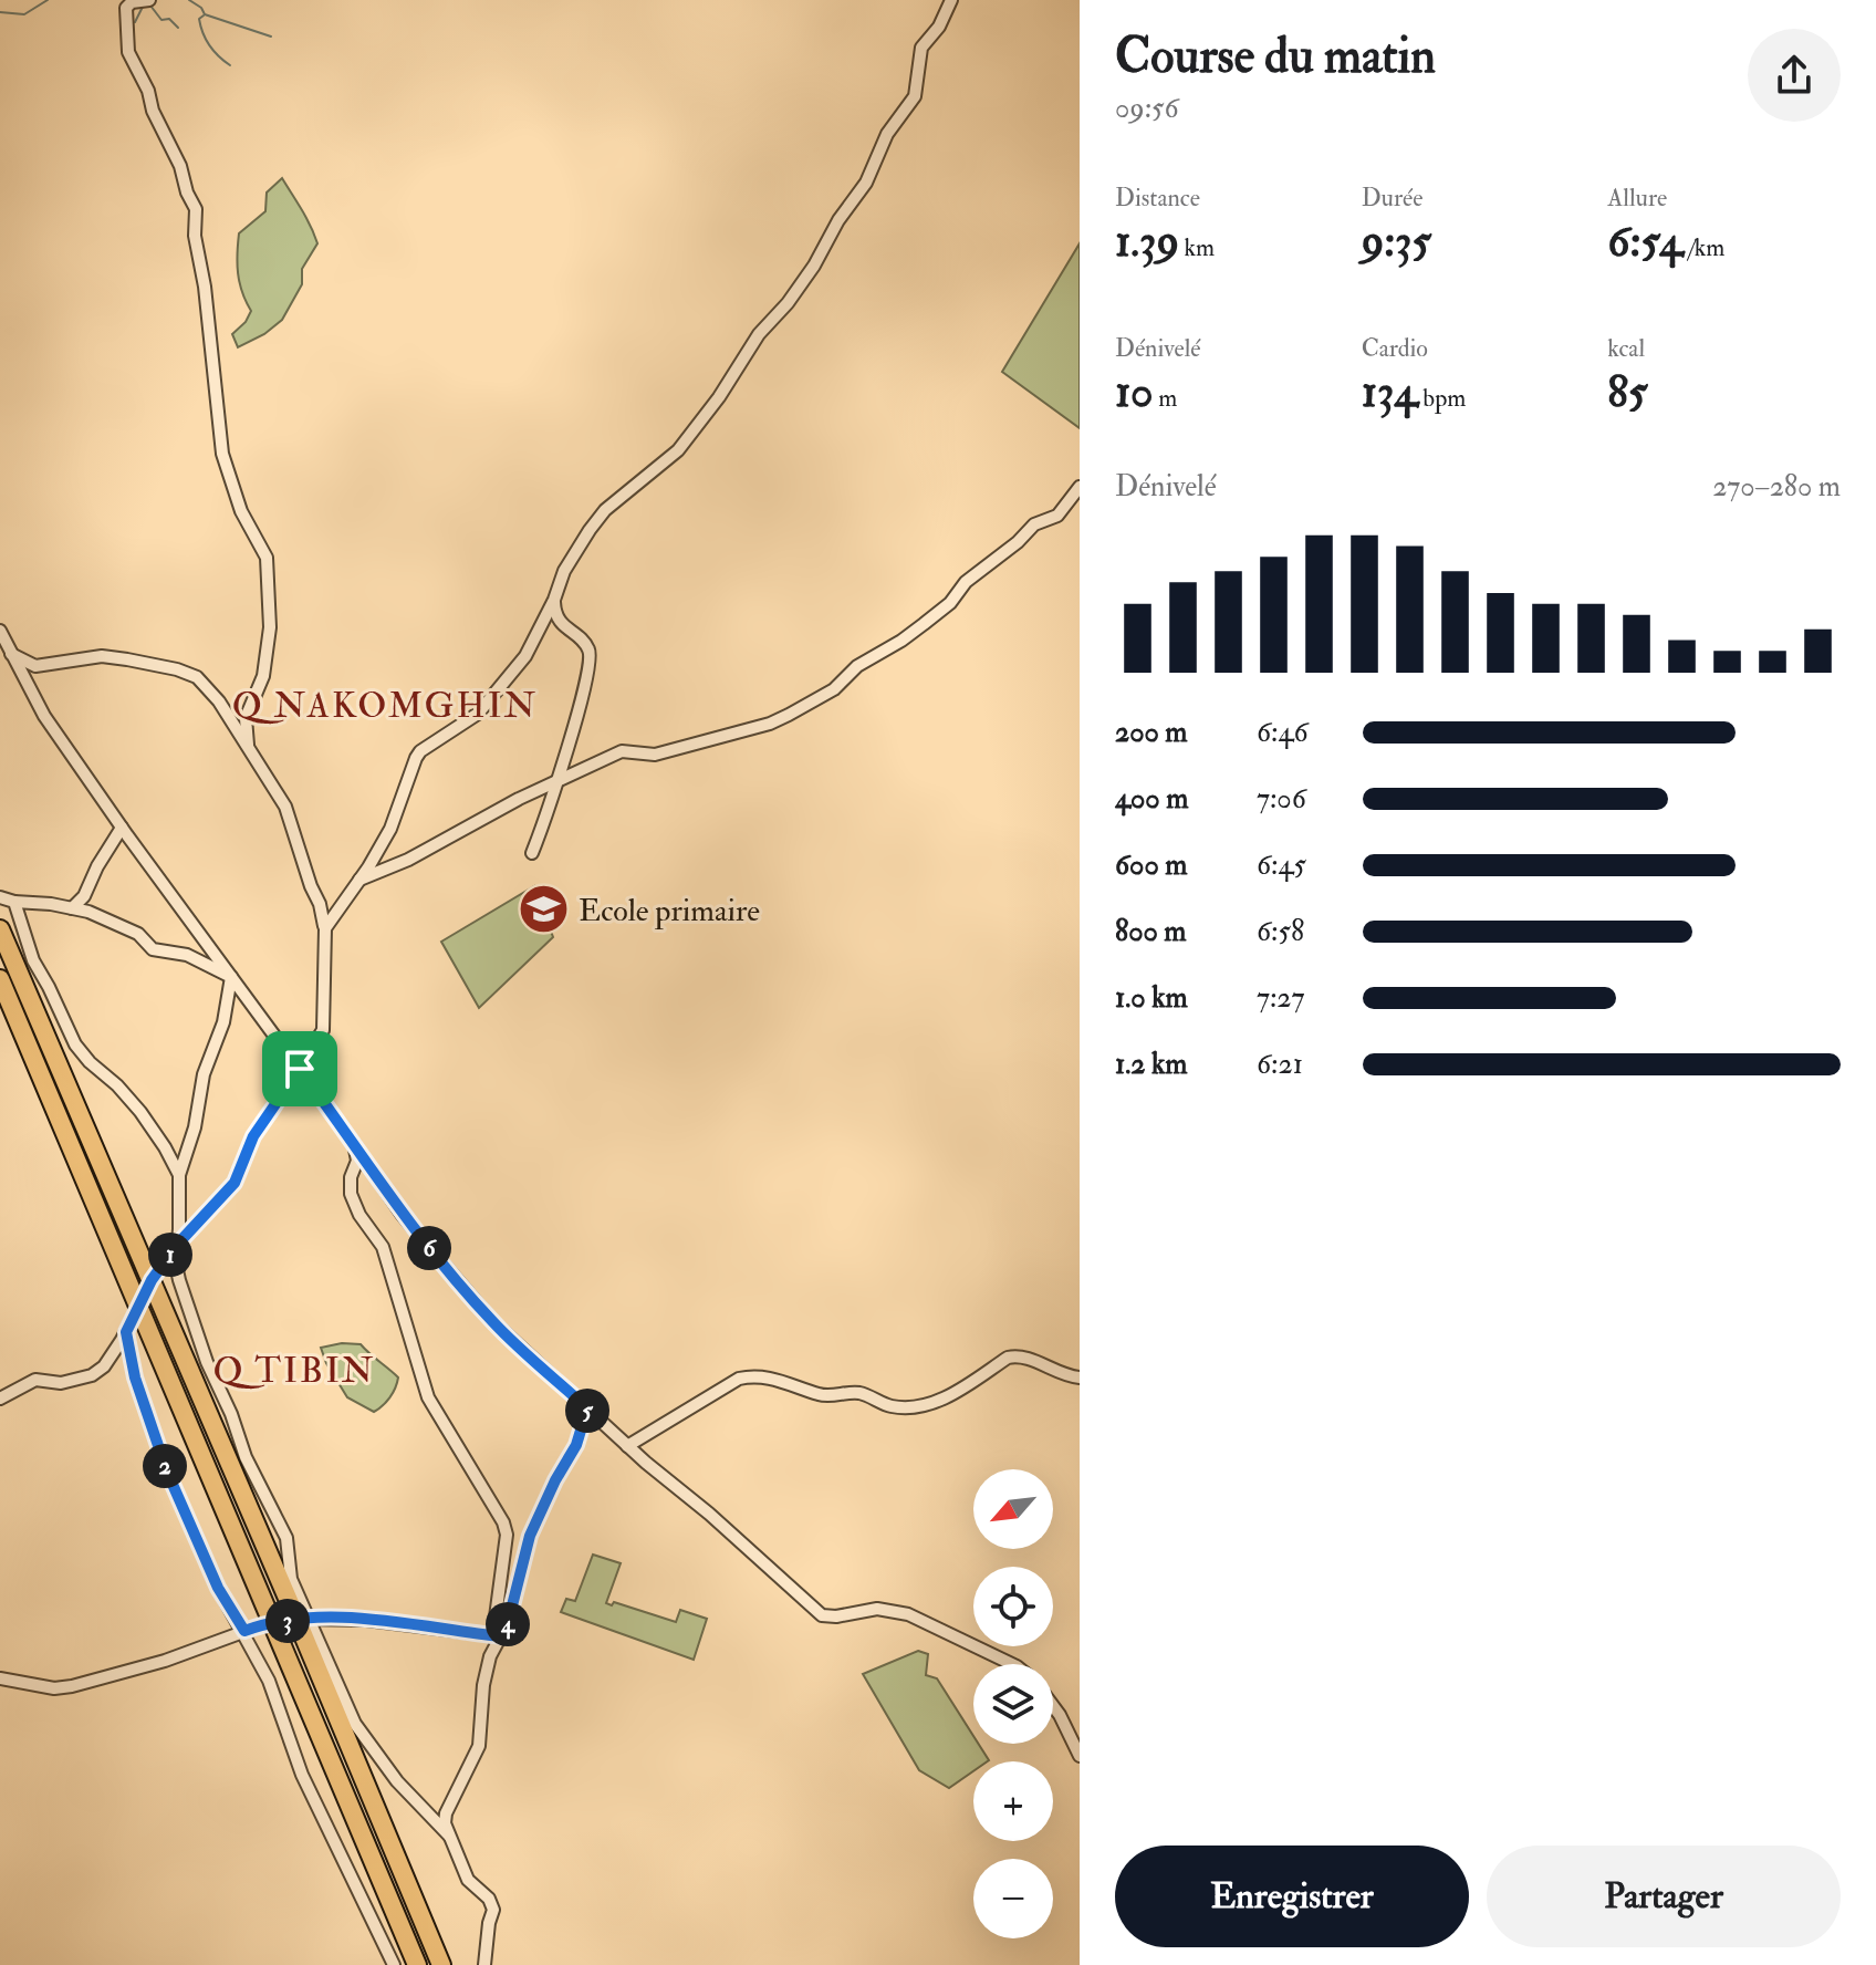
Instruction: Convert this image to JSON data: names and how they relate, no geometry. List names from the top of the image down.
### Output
{
  "districts": ["Q NAKOMGHIN", "Q TIBIN"],
  "places": {
    "school or university": ["Ecole primaire"]
  },
  "north": "bottom left",
  "page": {
    "heading": ["Course du matin", "09:56"],
    "stats": [
      ["Distance", "1.39 km"],
      ["Durée", "9:35"],
      ["Allure", "6:54 /km"],
      ["Dénivelé", "10 m"],
      ["Cardio", "134 bpm"],
      ["kcal", "85"]
    ],
    "chart": ["Dénivelé", "270–280 m"],
    "list": [
      {
        "name": "200 m",
        "note": "6:46"
      },
      {
        "name": "400 m",
        "note": "7:06"
      },
      {
        "name": "600 m",
        "note": "6:45"
      },
      {
        "name": "800 m",
        "note": "6:58"
      },
      {
        "name": "1.0 km",
        "note": "7:27"
      },
      {
        "name": "1.2 km",
        "note": "6:21"
      }
    ],
    "pins": [
      "6",
      "1",
      "5",
      "2",
      "3",
      "4"
    ],
    "map_buttons": ["+", "−"],
    "buttons": ["Enregistrer", "Partager"]
  }
}
